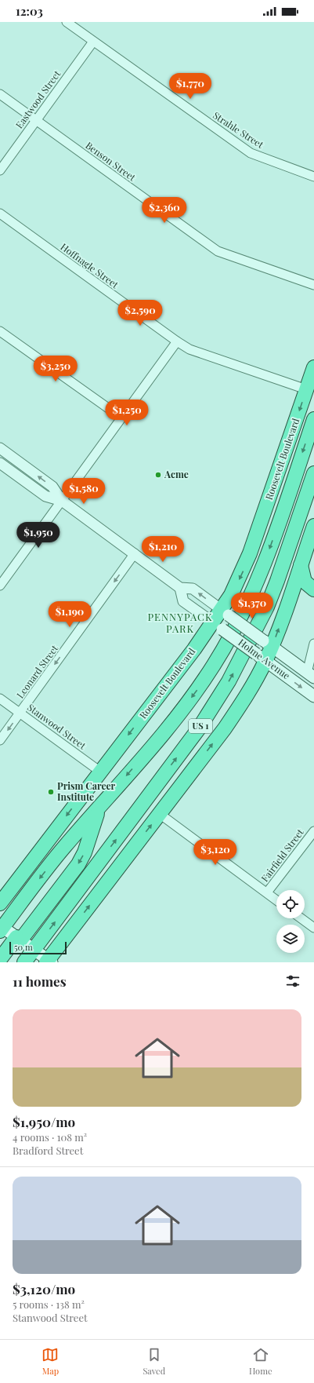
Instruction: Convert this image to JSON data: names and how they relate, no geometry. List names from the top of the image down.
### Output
{
  "streets": {
    "highway": ["Roosevelt Boulevard", "US 1"],
    "main road": ["Holme Avenue"],
    "street": [
      "Eastwood Street",
      "Strahle Street",
      "Benson Street",
      "Hoffnagle Street",
      "Leonard Street",
      "Stanwood Street",
      "Fairfield Street"
    ]
  },
  "crossings": [
    ["Eastwood Street", "Strahle Street"],
    ["Eastwood Street", "Benson Street"],
    ["Hoffnagle Street", "Roosevelt Boulevard"],
    ["Roosevelt Boulevard", "Holme Avenue"],
    ["Roosevelt Boulevard", "Stanwood Street"],
    ["Holme Avenue", "US 1"],
    ["Leonard Street", "Stanwood Street"]
  ],
  "one_way": ["Leonard Street"],
  "districts": ["PENNYPACK PARK"],
  "places": ["Acme", "Prism Career Institute"],
  "scale_bar": "50 m",
  "page": {
    "status": "12:03",
    "price": [
      "$1,770",
      "$2,360",
      "$2,590",
      "$3,250",
      "$1,250",
      "$1,580",
      "$1,950",
      "$1,210",
      "$1,370",
      "$1,190",
      "$3,120"
    ],
    "scale": "50 m",
    "heading": "11 homes",
    "list": [
      {
        "name": "$1,950/mo",
        "note": "4 rooms · 108 m² · Bradford Street"
      },
      {
        "name": "$3,120/mo",
        "note": "5 rooms · 138 m² · Stanwood Street"
      }
    ],
    "tabs": ["Map", "Saved", "Home"]
  }
}
